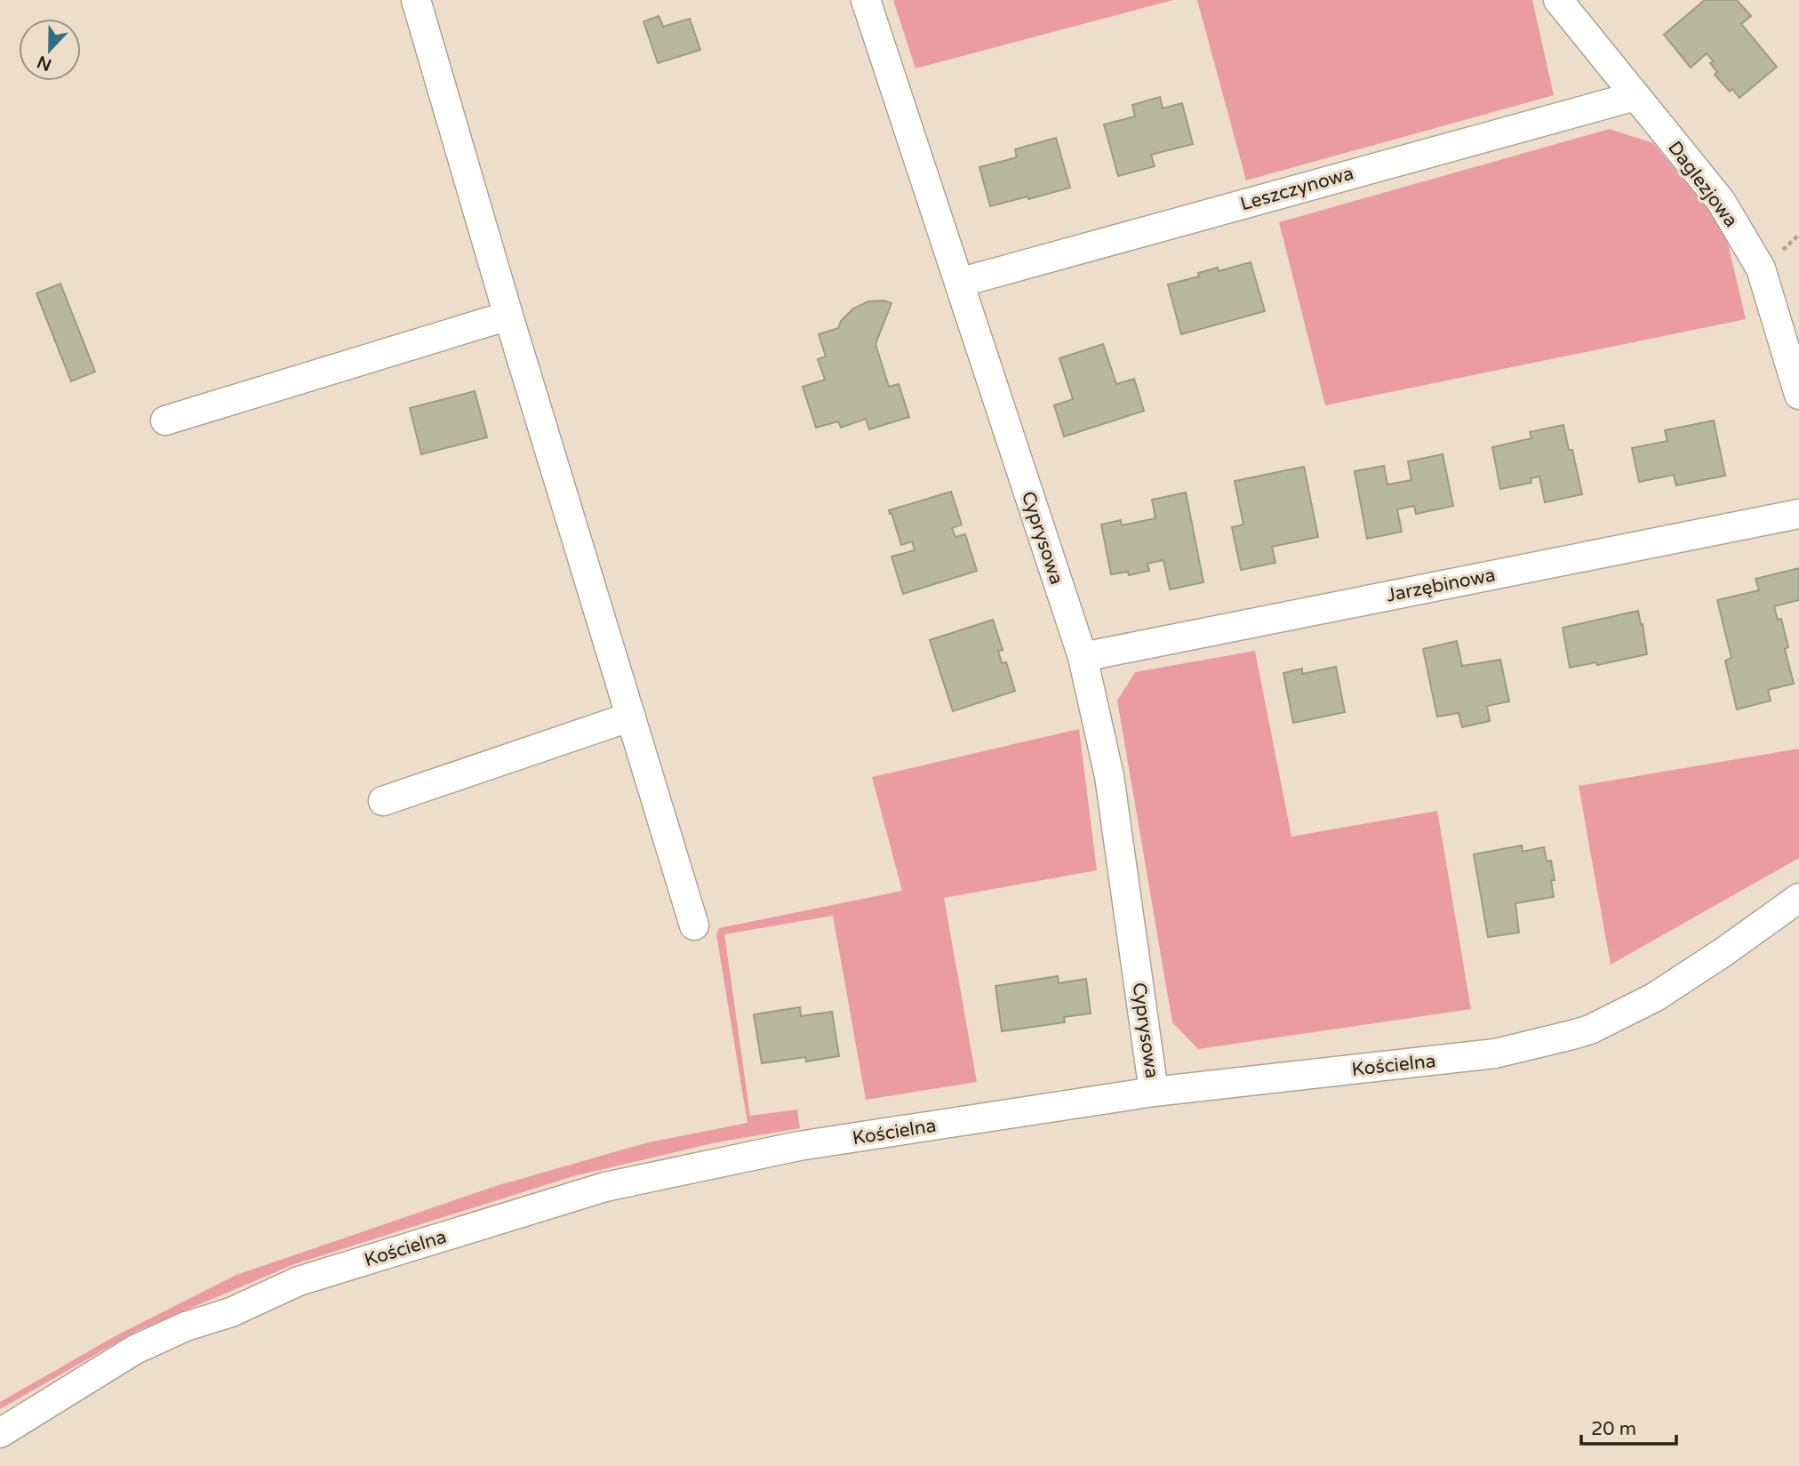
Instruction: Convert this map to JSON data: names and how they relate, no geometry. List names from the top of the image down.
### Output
{
  "streets": {
    "street": [
      "Daglezjowa",
      "Leszczynowa",
      "Cyprysowa",
      "Jarzębinowa",
      "Kościelna"
    ]
  },
  "crossings": [
    ["Daglezjowa", "Leszczynowa"],
    ["Leszczynowa", "Cyprysowa"],
    ["Cyprysowa", "Jarzębinowa"],
    ["Cyprysowa", "Kościelna"]
  ],
  "scale_bar": "20 m",
  "north": "bottom"
}
